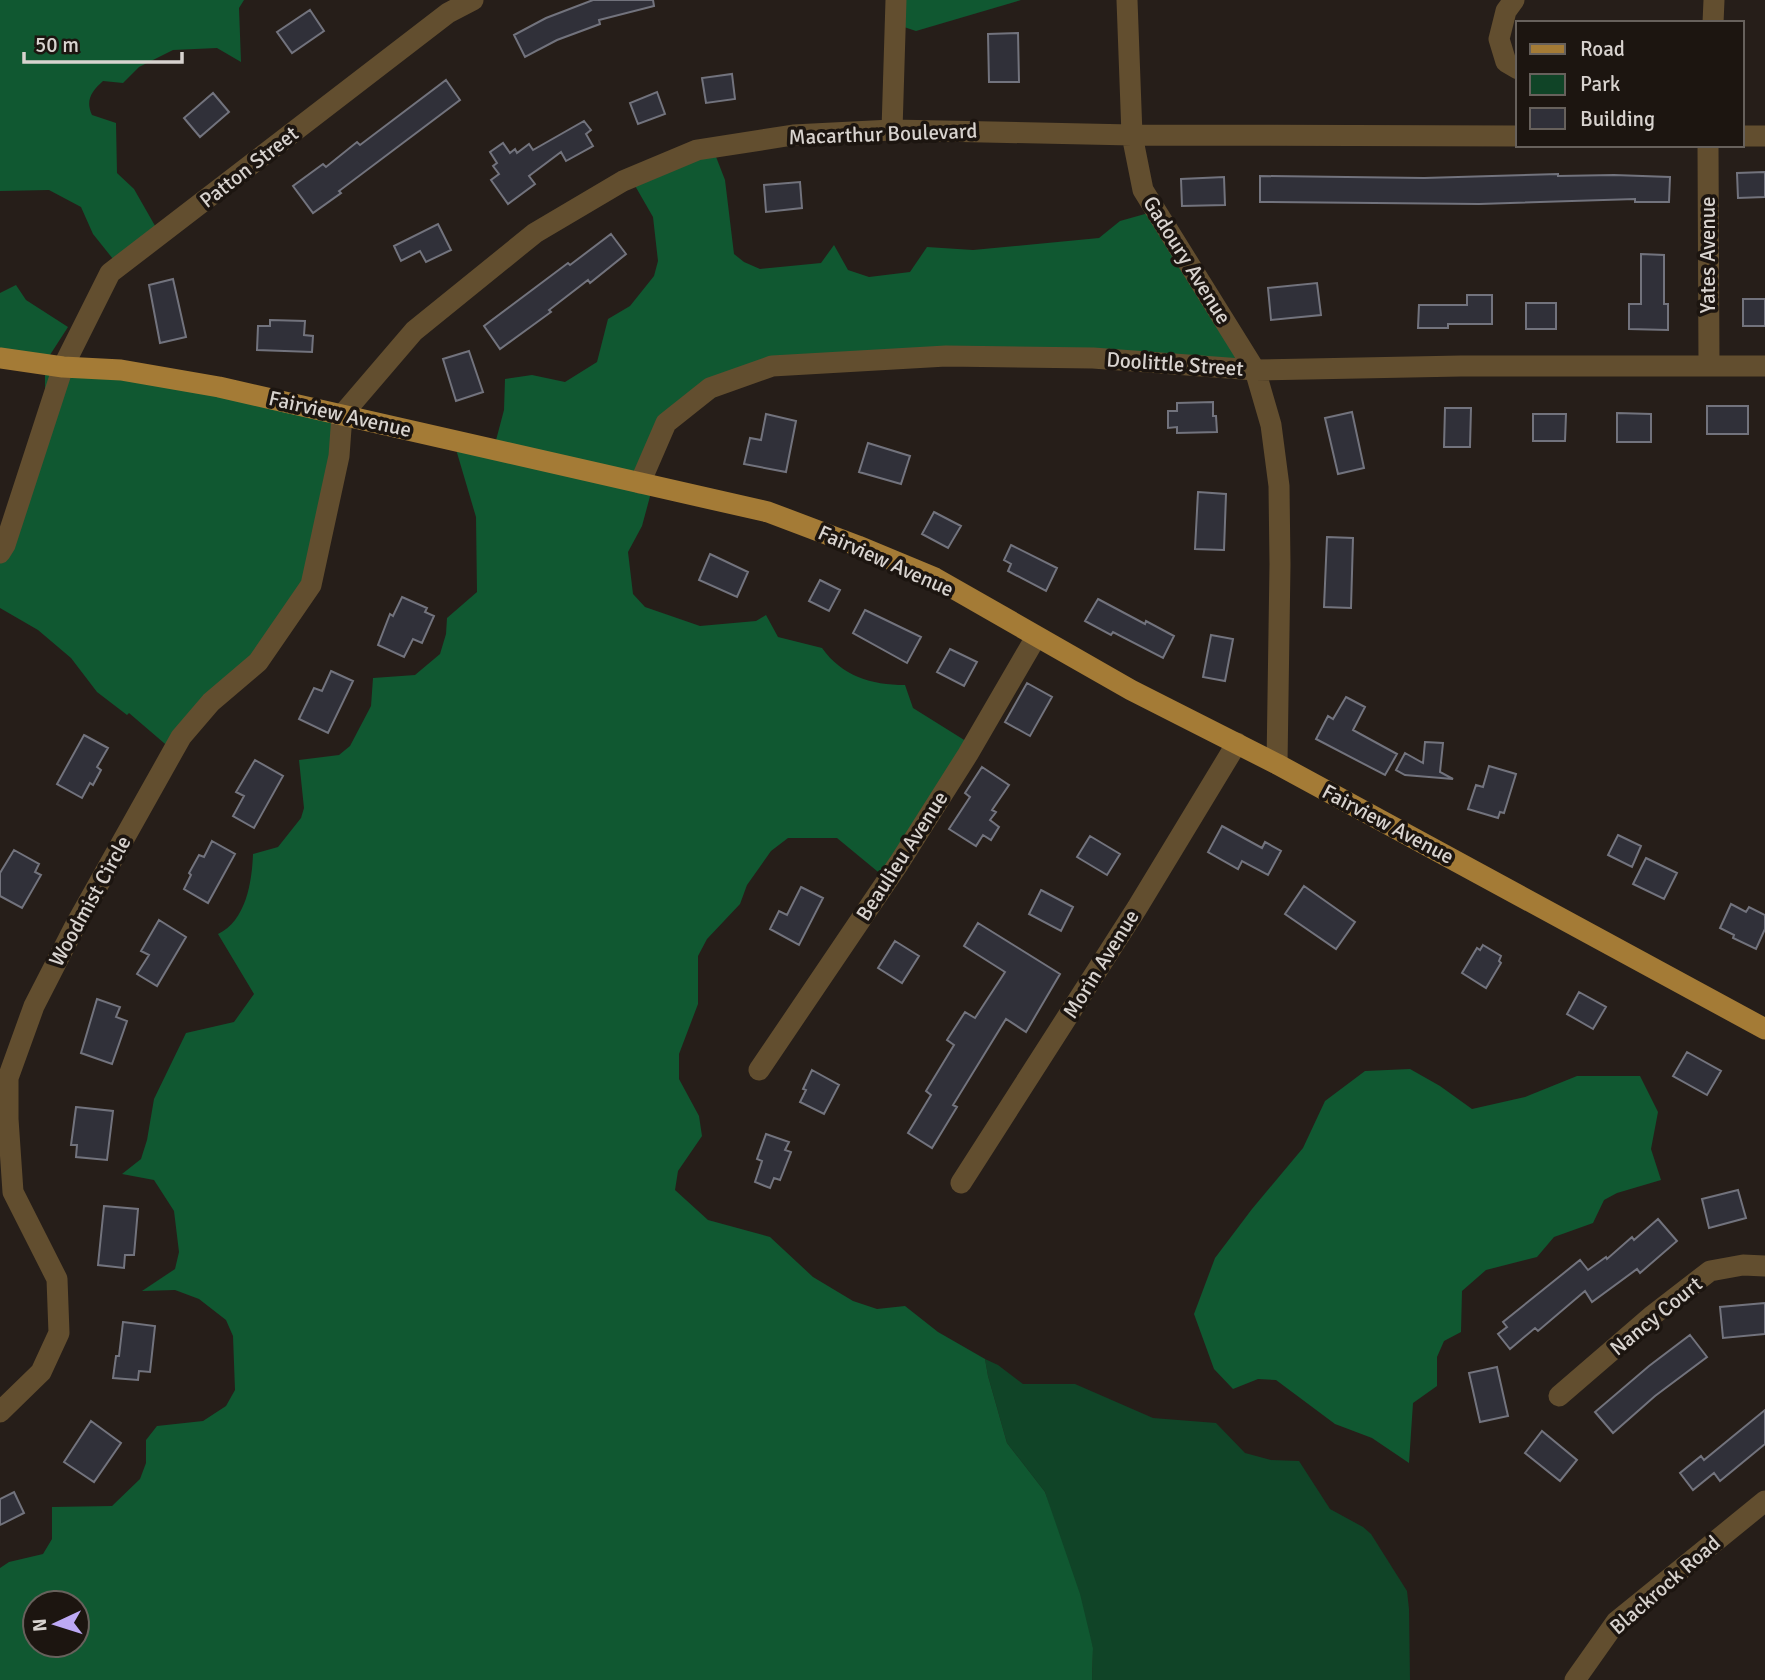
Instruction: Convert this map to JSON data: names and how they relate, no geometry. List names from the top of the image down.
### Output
{
  "streets": {
    "main road": ["Fairview Avenue"],
    "street": [
      "Macarthur Boulevard",
      "Patton Street",
      "Yates Avenue",
      "Gadoury Avenue",
      "Doolittle Street",
      "Beaulieu Avenue",
      "Woodmist Circle",
      "Morin Avenue",
      "Nancy Court",
      "Blackrock Road"
    ]
  },
  "crossings": [
    ["Macarthur Boulevard", "Gadoury Avenue"],
    ["Macarthur Boulevard", "Fairview Avenue"],
    ["Macarthur Boulevard", "Woodmist Circle"],
    ["Patton Street", "Fairview Avenue"],
    ["Yates Avenue", "Doolittle Street"],
    ["Gadoury Avenue", "Doolittle Street"],
    ["Gadoury Avenue", "Fairview Avenue"],
    ["Doolittle Street", "Fairview Avenue"],
    ["Fairview Avenue", "Beaulieu Avenue"],
    ["Fairview Avenue", "Woodmist Circle"],
    ["Fairview Avenue", "Morin Avenue"]
  ],
  "legend": ["Road", "Park", "Building"],
  "scale_bar": "50 m",
  "north": "left"
}
